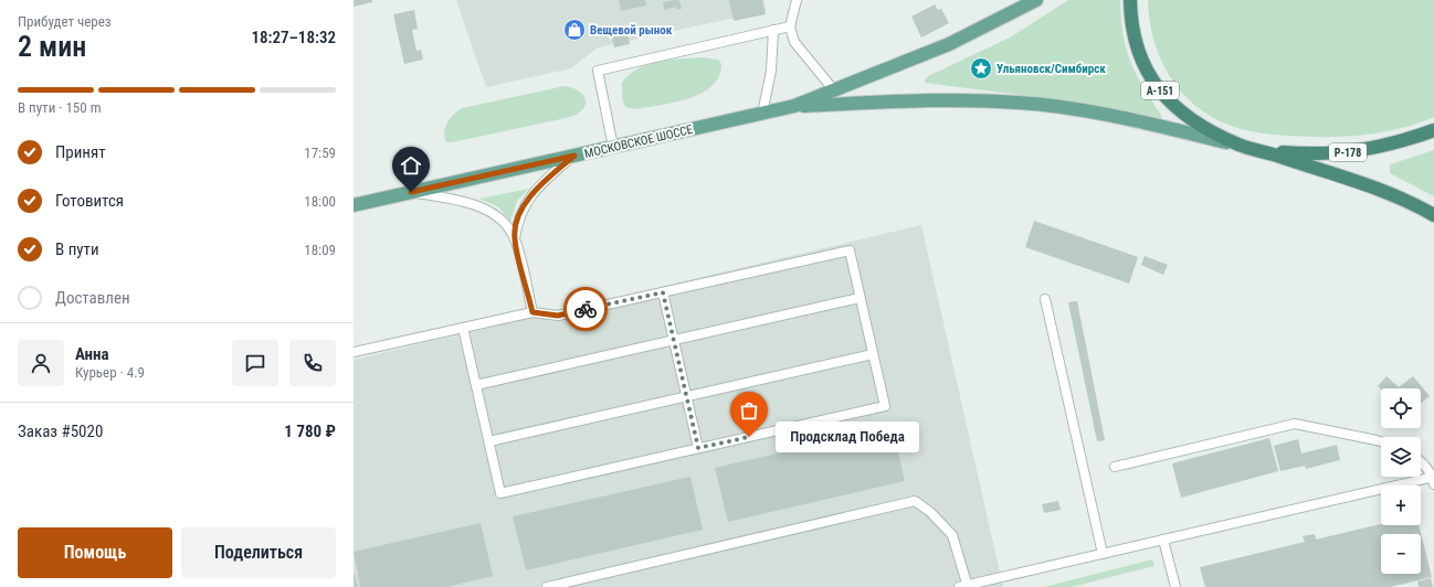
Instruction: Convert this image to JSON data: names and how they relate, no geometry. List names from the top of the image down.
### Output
{
  "streets": {
    "highway": ["А-151", "Р-178"],
    "main road": ["МОСКОВСКОЕ ШОССЕ"]
  },
  "crossings": [
    ["А-151", "Р-178"]
  ],
  "places": {
    "shop": ["Вещевой рынок"],
    "place": ["Ульяновск/Симбирск"],
    "other": ["Продсклад Победа"]
  },
  "page": {
    "heading": ["2 мин", "Прибудет через", "18:27–18:32"],
    "panel": [
      "Анна",
      "Курьер · 4.9",
      "Заказ #5020",
      "1 780 ₽"
    ],
    "bar": "В пути · 150 m",
    "list": [
      ["Принят", "17:59"],
      ["Готовится", "18:00"],
      ["В пути", "18:09"],
      "Доставлен"
    ],
    "map_buttons": ["+", "−"],
    "bubble": "Продсклад Победа",
    "buttons": ["Помощь", "Поделиться"]
  }
}
